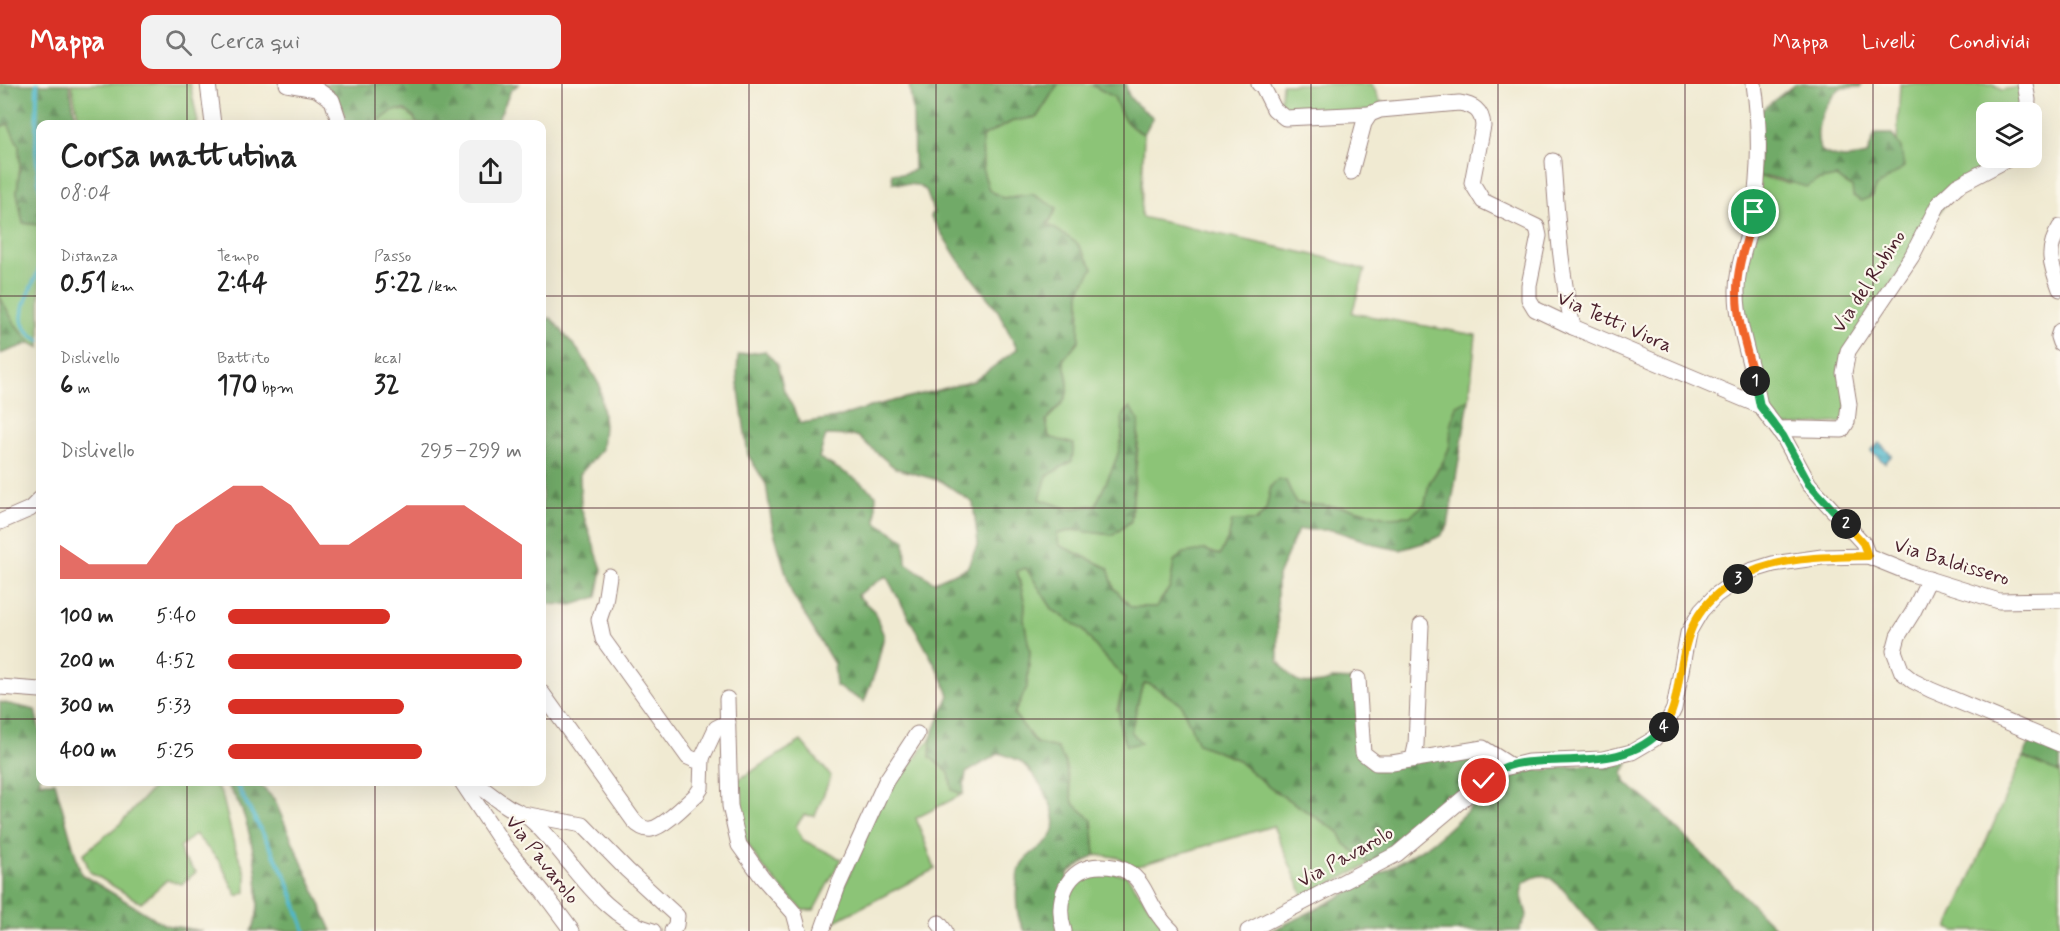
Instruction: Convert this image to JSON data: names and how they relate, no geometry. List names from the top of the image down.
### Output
{
  "streets": {
    "street": [
      "Via del Rubino",
      "Via Tetti Viora",
      "Via Baldissero",
      "Via Pavarolo"
    ]
  },
  "crossings": [
    ["Via Baldissero", "Via Pavarolo"]
  ],
  "page": {
    "header": "Mappa",
    "search": "Cerca qui",
    "nav": ["Mappa", "Livelli", "Condividi"],
    "heading": ["Corsa mattutina", "08:04"],
    "stats": [
      ["Distanza", "0.51 km"],
      ["Tempo", "2:44"],
      ["Passo", "5:22 /km"],
      ["Dislivello", "6 m"],
      ["Battito", "170 bpm"],
      ["kcal", "32"]
    ],
    "pins": [
      "1",
      "2",
      "3",
      "4"
    ],
    "chart": ["Dislivello", "295–299 m"],
    "list": [
      {
        "name": "100 m",
        "note": "5:40"
      },
      {
        "name": "200 m",
        "note": "4:52"
      },
      {
        "name": "300 m",
        "note": "5:33"
      },
      {
        "name": "400 m",
        "note": "5:25"
      }
    ]
  }
}
